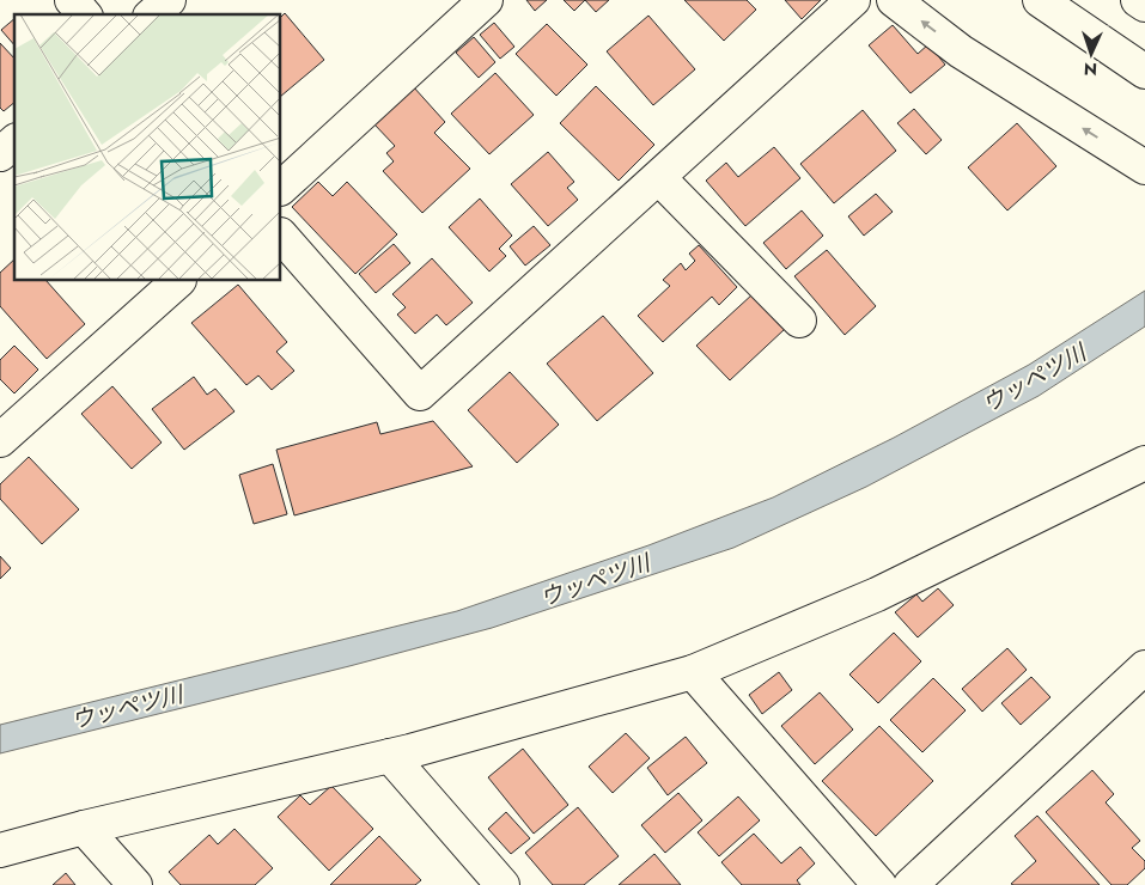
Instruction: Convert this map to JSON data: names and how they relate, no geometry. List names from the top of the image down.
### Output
{
  "water": ["ウッペツ川"],
  "north": "bottom"
}
